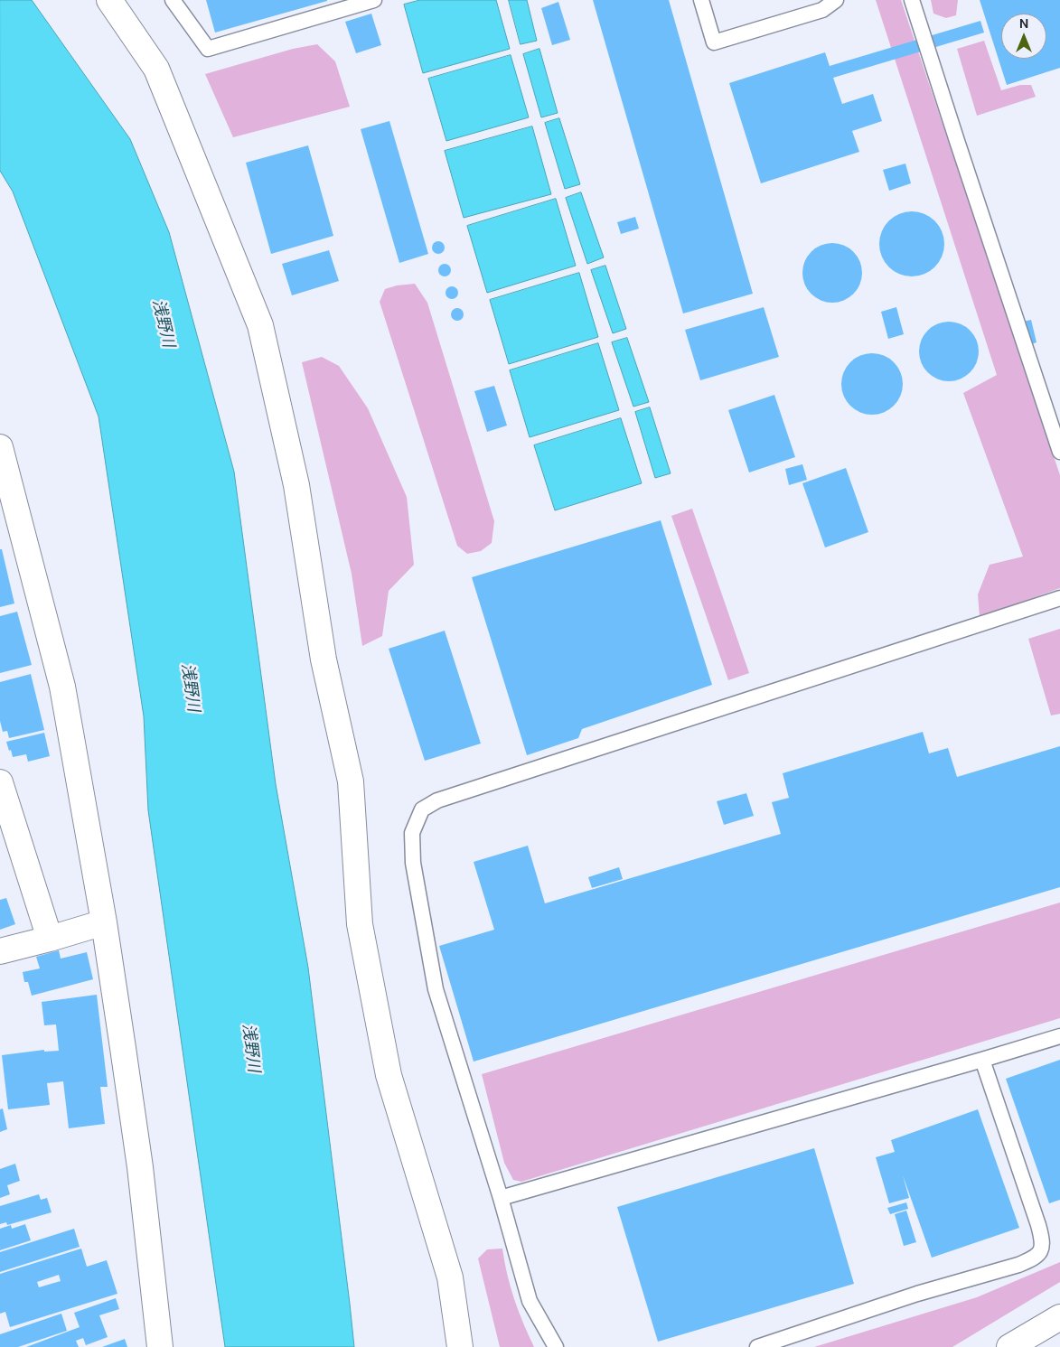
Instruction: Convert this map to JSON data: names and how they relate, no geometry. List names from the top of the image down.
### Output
{
  "water": ["浅野川"],
  "north": "top"
}
